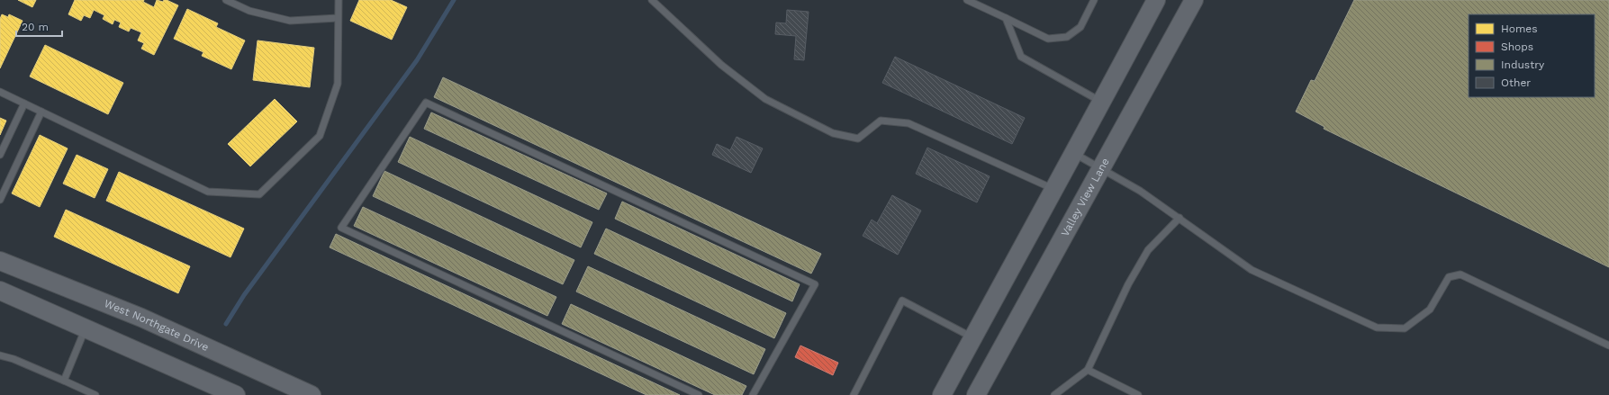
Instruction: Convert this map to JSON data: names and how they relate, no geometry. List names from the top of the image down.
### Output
{
  "streets": {
    "main road": ["Valley View Lane", "West Northgate Drive"]
  },
  "legend": [
    "Homes",
    "Shops",
    "Industry",
    "Other"
  ],
  "scale_bar": "20 m"
}
